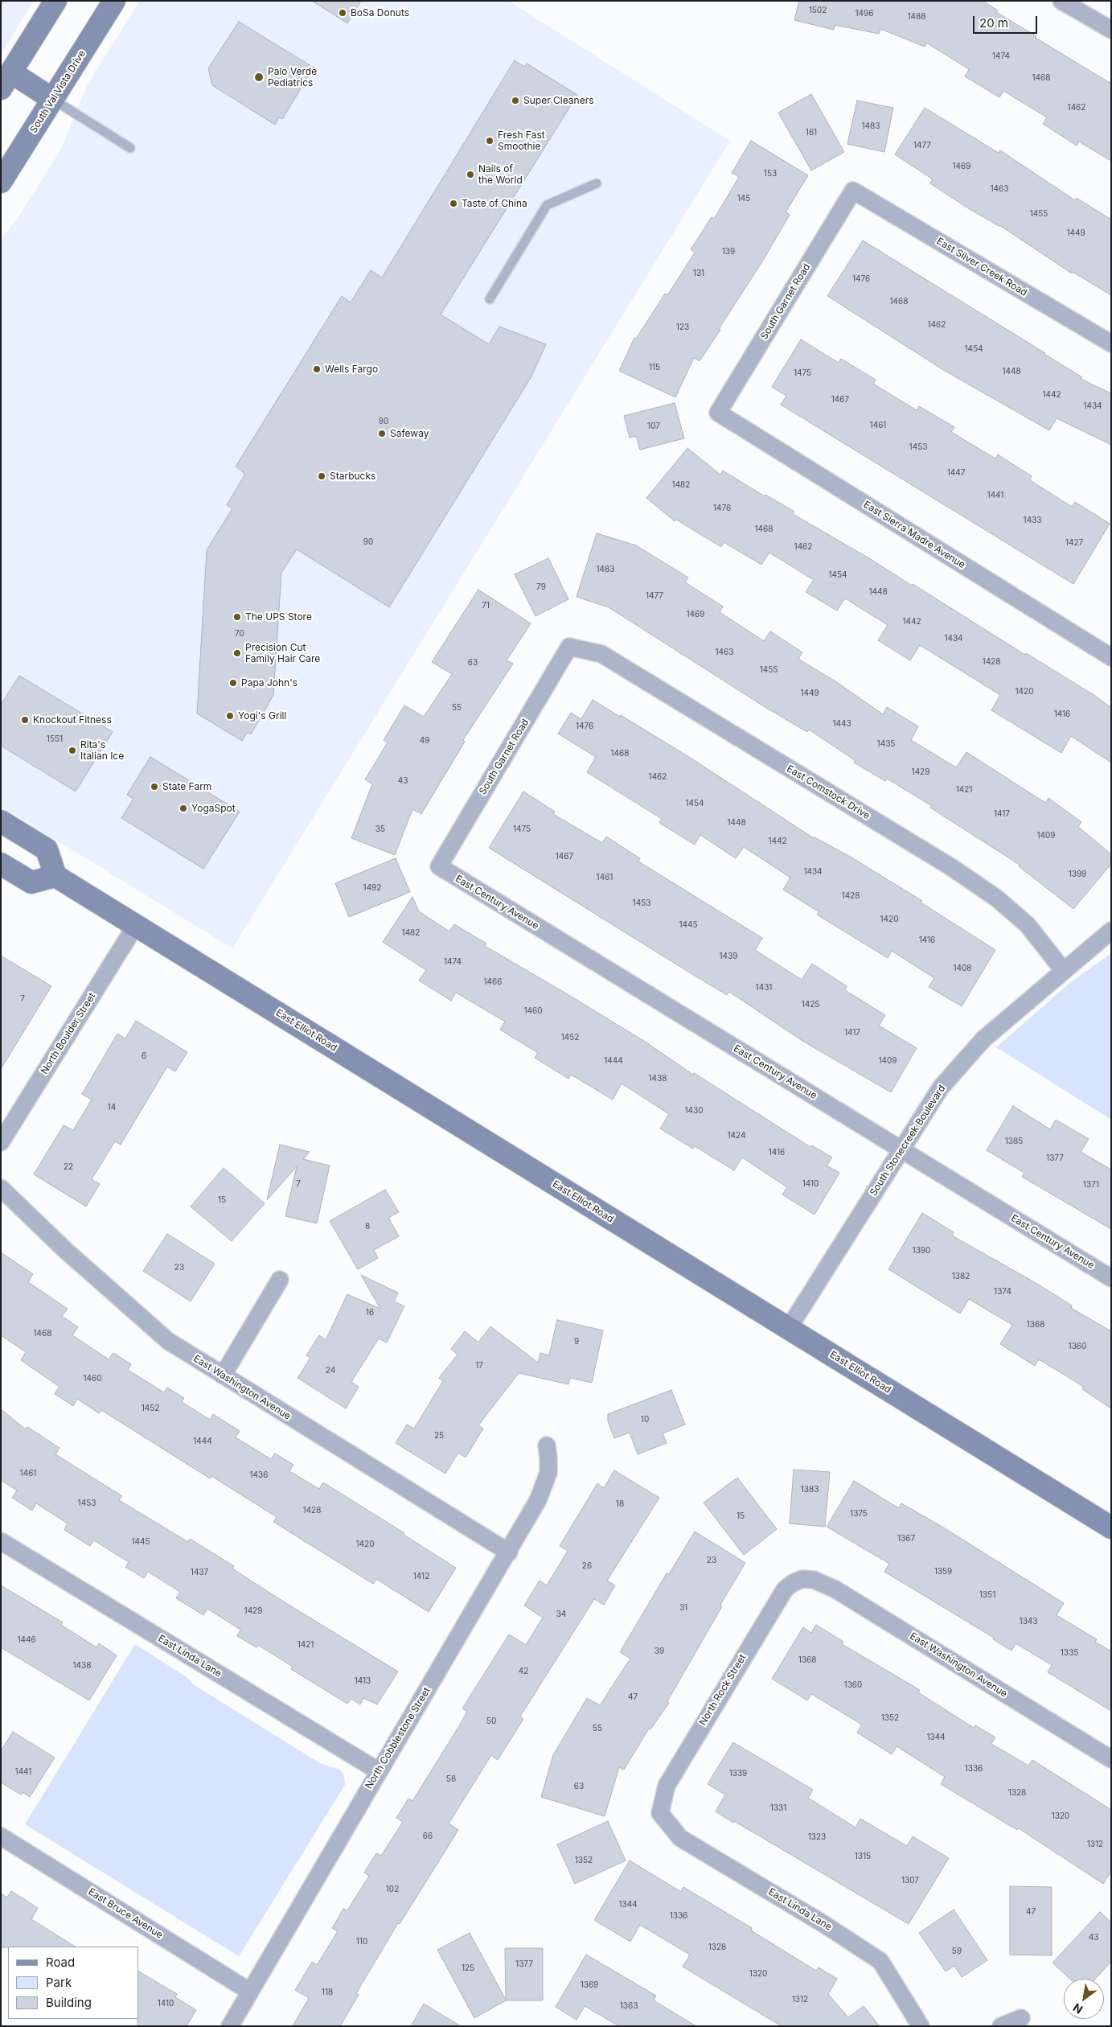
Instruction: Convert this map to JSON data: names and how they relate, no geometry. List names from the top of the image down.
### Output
{
  "streets": {
    "main road": ["South Val Vista Drive", "East Elliot Road"],
    "street": [
      "East Silver Creek Road",
      "South Garnet Road",
      "East Sierra Madre Avenue",
      "East Comstock Drive",
      "East Century Avenue",
      "North Boulder Street",
      "South Stonecreek Boulevard",
      "East Washington Avenue",
      "East Linda Lane",
      "North Rock Street",
      "North Cobblestone Street",
      "East Bruce Avenue"
    ]
  },
  "crossings": [
    ["East Silver Creek Road", "South Garnet Road"],
    ["South Garnet Road", "East Sierra Madre Avenue"],
    ["South Garnet Road", "East Comstock Drive"],
    ["South Garnet Road", "East Century Avenue"],
    ["East Comstock Drive", "South Stonecreek Boulevard"],
    ["East Century Avenue", "South Stonecreek Boulevard"],
    ["East Elliot Road", "North Boulder Street"],
    ["East Elliot Road", "South Stonecreek Boulevard"],
    ["East Washington Avenue", "North Rock Street"],
    ["East Washington Avenue", "North Cobblestone Street"],
    ["East Linda Lane", "North Rock Street"],
    ["East Linda Lane", "North Cobblestone Street"],
    ["North Cobblestone Street", "East Bruce Avenue"]
  ],
  "places": [
    "BoSa Donuts",
    "Palo Verde Pediatrics",
    "Super Cleaners",
    "Fresh Fast Smoothie",
    "Nails of the World",
    "Taste of China",
    "Wells Fargo",
    "Safeway",
    "Starbucks",
    "The UPS Store",
    "Precision Cut Family Hair Care",
    "Papa John's",
    "Yogi's Grill",
    "Knockout Fitness",
    "Rita's Italian Ice",
    "State Farm",
    "YogaSpot"
  ],
  "house_numbers": [
    "1502",
    "1496",
    "1488",
    "1474",
    "1468",
    "1462",
    "1483",
    "161",
    "1477",
    "1469",
    "153",
    "1463",
    "145",
    "1455",
    "1449",
    "139",
    "131",
    "1476",
    "1468",
    "1462",
    "123",
    "1454",
    "115",
    "1448",
    "1475",
    "1442",
    "1467",
    "1434",
    "90",
    "1461",
    "107",
    "1453",
    "1447",
    "1482",
    "1441",
    "1476",
    "1433",
    "1468",
    "90",
    "1427",
    "1462",
    "1483",
    "1454",
    "79",
    "1448",
    "1477",
    "71",
    "1469",
    "1442",
    "70",
    "1434",
    "1463",
    "1428",
    "63",
    "1455",
    "1420",
    "1449",
    "55",
    "1416",
    "1443",
    "1476",
    "1551",
    "49",
    "1435",
    "1468",
    "1429",
    "1462",
    "43",
    "1421",
    "1454",
    "1417",
    "1448",
    "35",
    "1475",
    "1409",
    "1442",
    "1467",
    "1434",
    "1399",
    "1461",
    "1492",
    "1428",
    "1453",
    "1420",
    "1445",
    "1482",
    "1416",
    "1439",
    "1474",
    "1408",
    "1466",
    "1431",
    "7",
    "1425",
    "1460",
    "1417",
    "1452",
    "6",
    "1444",
    "1409",
    "1438",
    "14",
    "1430",
    "1424",
    "1385",
    "1416",
    "1377",
    "22",
    "7",
    "1410",
    "1371",
    "15",
    "8",
    "1390",
    "23",
    "1382",
    "1374",
    "16",
    "1368",
    "1468",
    "9",
    "1360",
    "17",
    "24",
    "1460",
    "1452",
    "10",
    "25",
    "1444",
    "1461",
    "1436",
    "1383",
    "1453",
    "18",
    "1428",
    "1375",
    "15",
    "1367",
    "1445",
    "1420",
    "23",
    "26",
    "1359",
    "1437",
    "1412",
    "1351",
    "31",
    "1429",
    "34",
    "1343",
    "1446",
    "1421",
    "39",
    "1335",
    "1368",
    "1438",
    "42",
    "1413",
    "1360",
    "47",
    "1352",
    "50",
    "55",
    "1344",
    "1336",
    "1441",
    "1339",
    "58",
    "63",
    "1328",
    "1331",
    "1320",
    "66",
    "1323",
    "1312",
    "1315",
    "1352",
    "1307",
    "102",
    "1344",
    "47",
    "1336",
    "43",
    "110",
    "1328",
    "59",
    "1377",
    "125",
    "1320",
    "1369",
    "118",
    "1312",
    "1410",
    "1363"
  ],
  "legend": ["Road", "Park", "Building"],
  "scale_bar": "20 m",
  "north": "bottom left"
}
